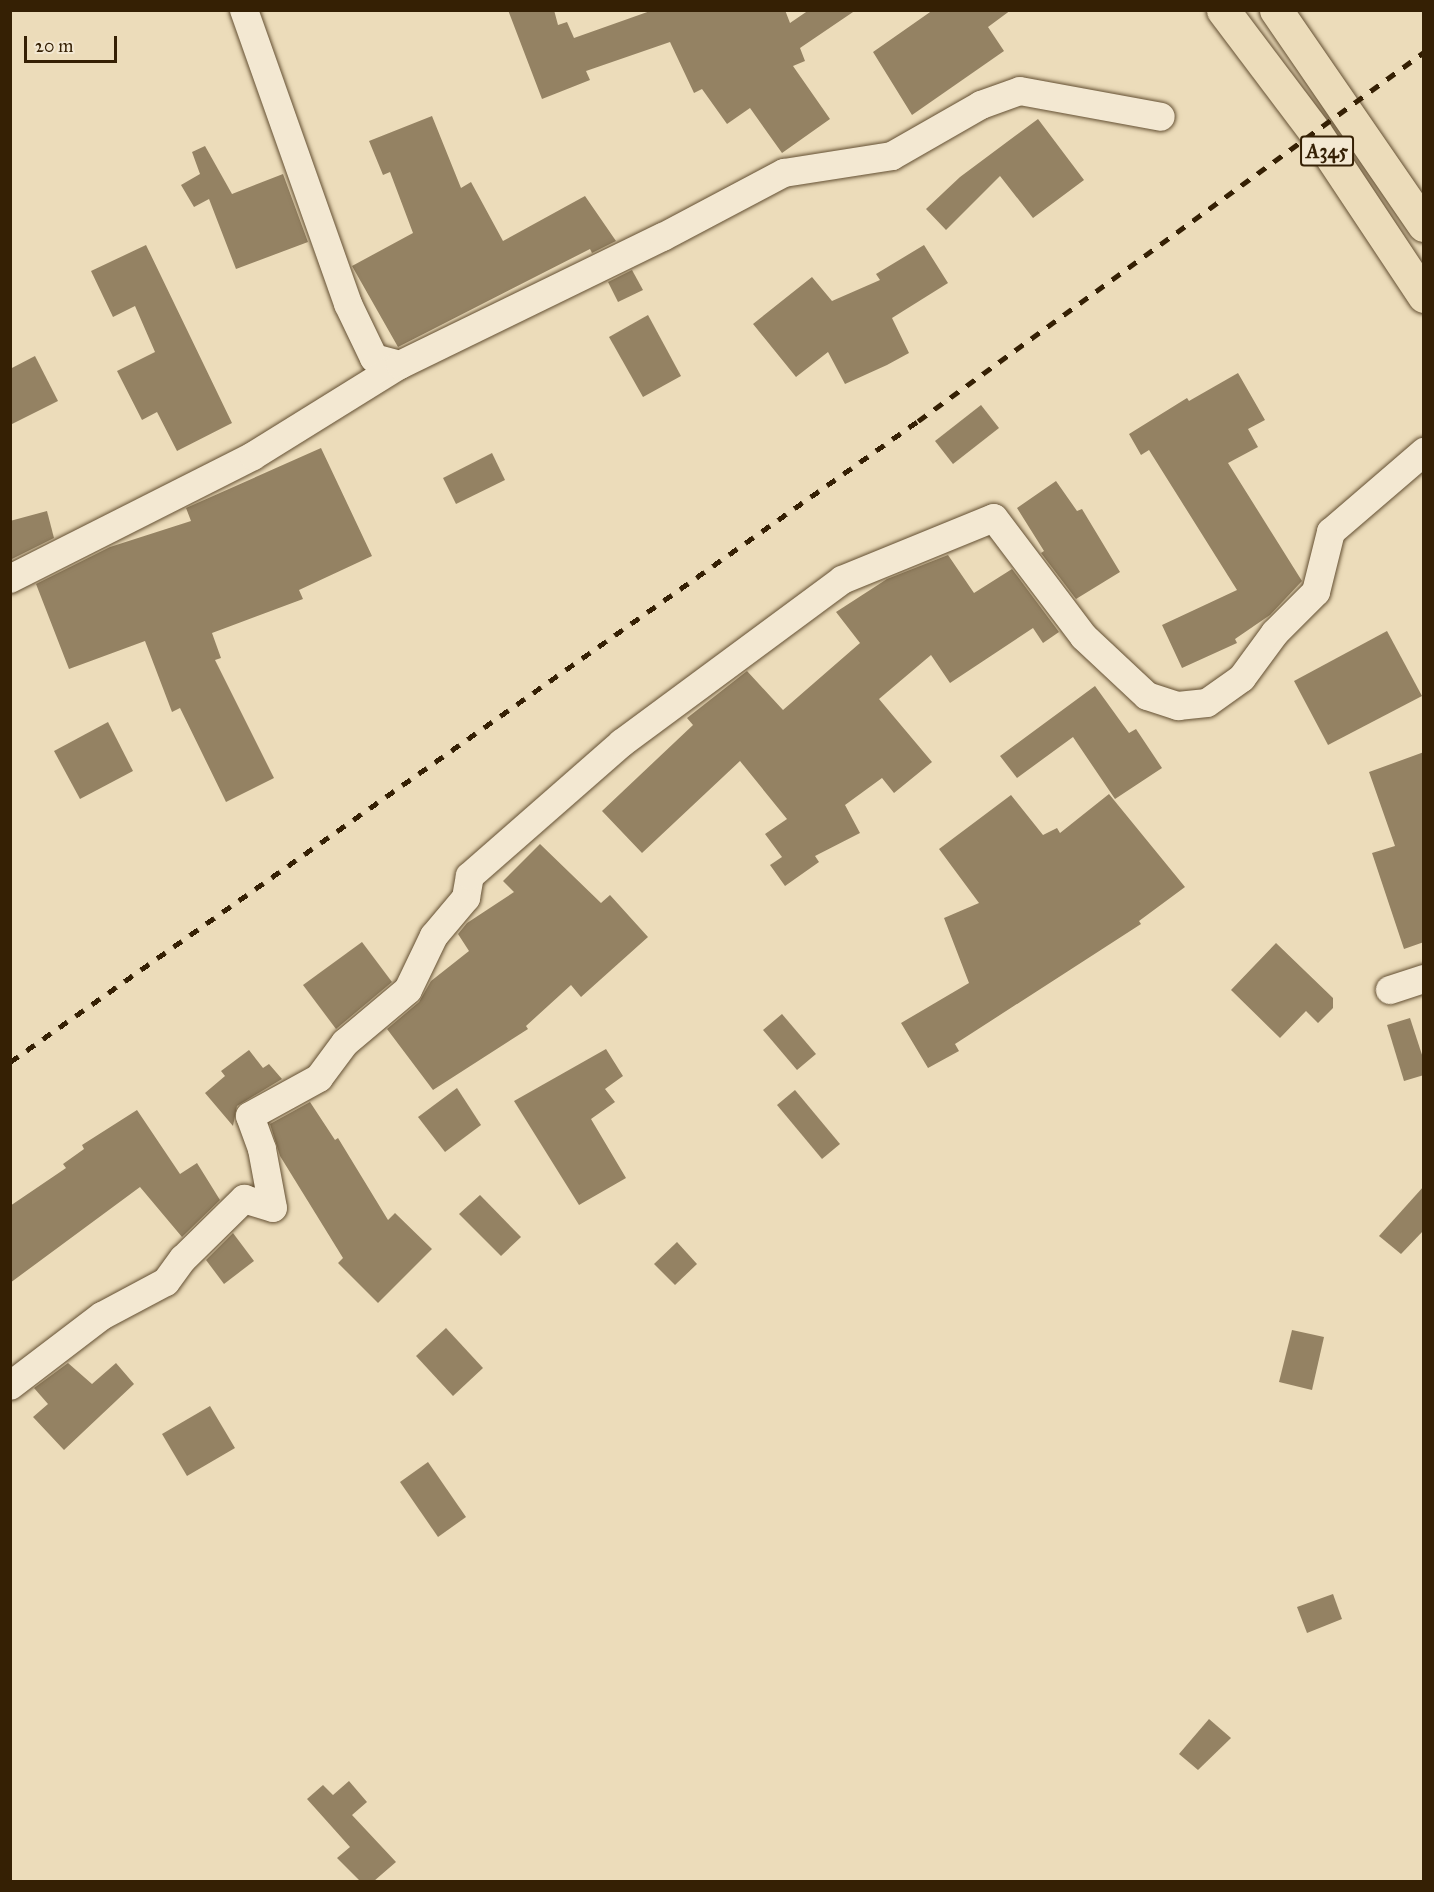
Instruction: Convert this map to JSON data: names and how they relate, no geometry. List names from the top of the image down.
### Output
{
  "streets": {
    "highway": ["A345"]
  },
  "scale_bar": "20 m"
}
